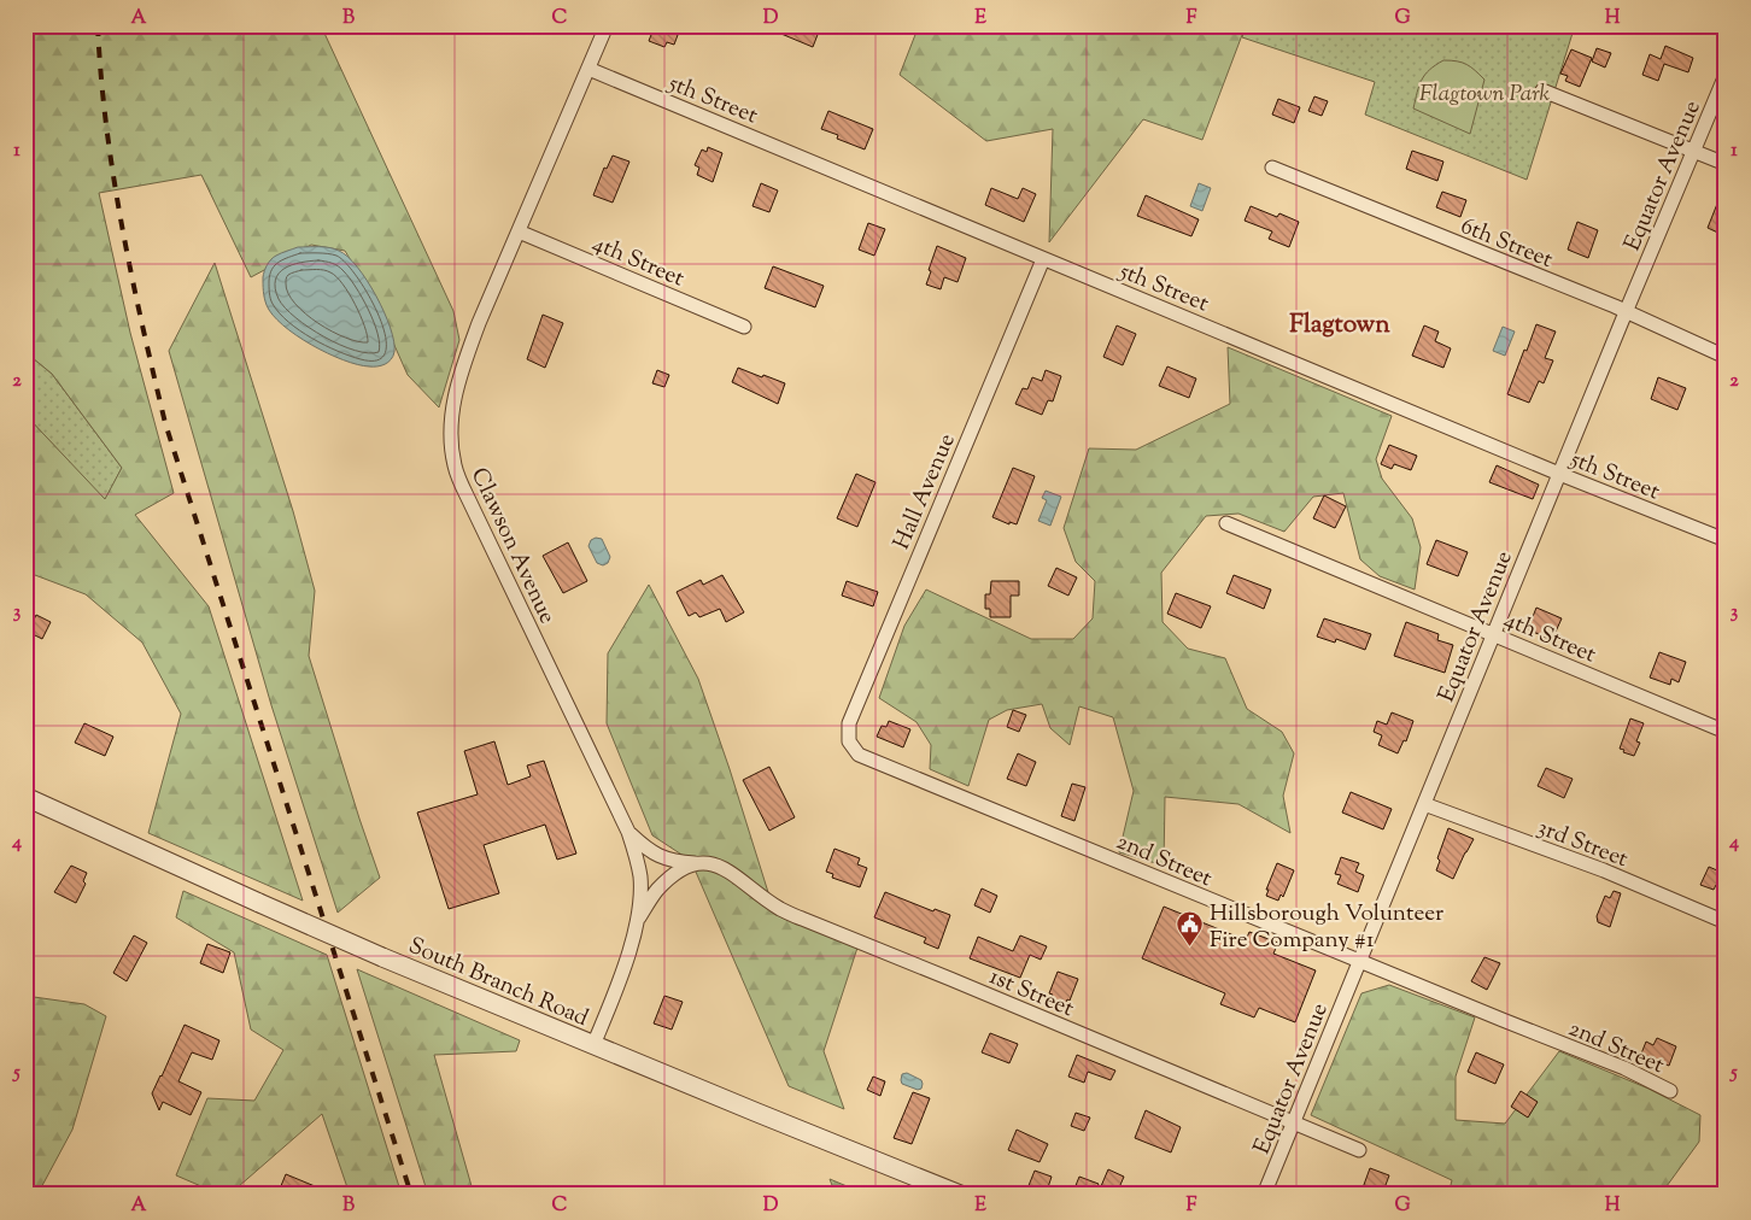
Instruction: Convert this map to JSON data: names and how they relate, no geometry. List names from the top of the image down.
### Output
{
  "streets": {
    "street": [
      "5th Street",
      "Equator Avenue",
      "6th Street",
      "4th Street",
      "Hall Avenue",
      "Clawson Avenue",
      "3rd Street",
      "2nd Street",
      "South Branch Road",
      "1st Street"
    ]
  },
  "crossings": [
    ["5th Street", "Equator Avenue"],
    ["5th Street", "Hall Avenue"],
    ["5th Street", "Clawson Avenue"],
    ["Equator Avenue", "6th Street"],
    ["Equator Avenue", "4th Street"],
    ["Equator Avenue", "3rd Street"],
    ["Equator Avenue", "2nd Street"],
    ["Equator Avenue", "1st Street"],
    ["4th Street", "Clawson Avenue"],
    ["Hall Avenue", "2nd Street"],
    ["Clawson Avenue", "South Branch Road"],
    ["Clawson Avenue", "1st Street"]
  ],
  "districts": ["Flagtown"],
  "parks": ["Flagtown Park"],
  "places": {
    "public building": ["Hillsborough Volunteer Fire Company #1"]
  },
  "grid": {
    "columns": [
      "A",
      "B",
      "C",
      "D",
      "E",
      "F",
      "G",
      "H"
    ],
    "rows": [
      "1",
      "2",
      "3",
      "4",
      "5"
    ]
  }
}
